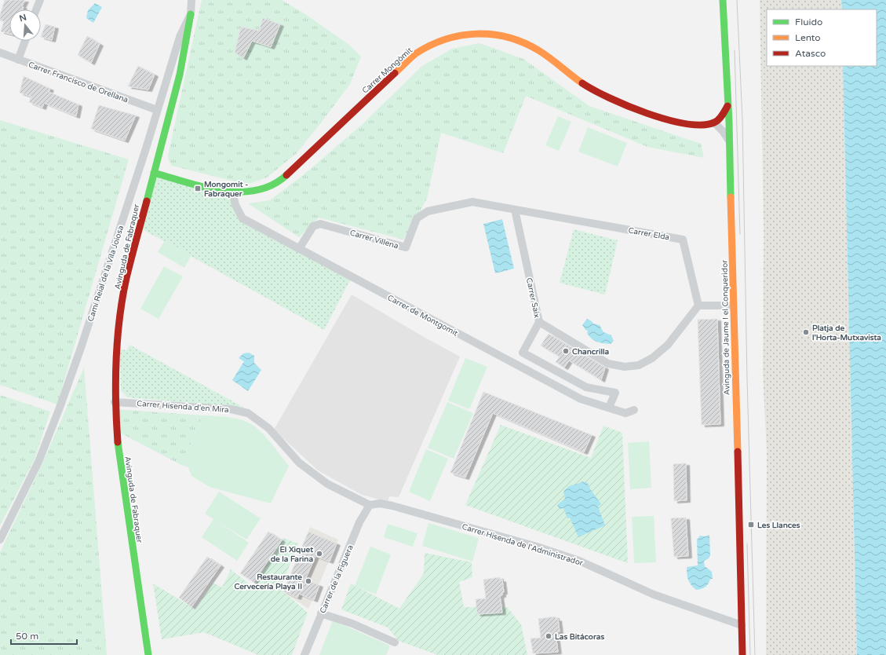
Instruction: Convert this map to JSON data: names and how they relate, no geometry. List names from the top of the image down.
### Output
{
  "streets": {
    "street": [
      "Carrer Mongòmit",
      "Carrer Francisco de Orellana",
      "Carrer Elda",
      "Carrer Villena",
      "Avinguda de Fabraquer",
      "Camí Reial de la Vila Joiosa",
      "Carrer Saix",
      "Carrer de Montgomit",
      "Avinguda de Jaume I el Conqueridor",
      "Carrer Hisenda d'en Mira",
      "Carrer Hisenda de l'Administrador",
      "Carrer de la Figuera"
    ]
  },
  "crossings": [
    ["Carrer Mongòmit", "Avinguda de Fabraquer"],
    ["Carrer Mongòmit", "Carrer de Montgomit"],
    ["Carrer Francisco de Orellana", "Camí Reial de la Vila Joiosa"],
    ["Carrer Elda", "Carrer Villena"],
    ["Carrer Elda", "Carrer Saix"],
    ["Carrer Villena", "Carrer Saix"],
    ["Carrer Villena", "Carrer de Montgomit"],
    ["Avinguda de Fabraquer", "Camí Reial de la Vila Joiosa"],
    ["Avinguda de Fabraquer", "Carrer Hisenda d'en Mira"],
    ["Avinguda de Jaume I el Conqueridor", "Carrer Hisenda de l'Administrador"],
    ["Carrer Hisenda d'en Mira", "Carrer Hisenda de l'Administrador"],
    ["Carrer Hisenda d'en Mira", "Carrer de la Figuera"],
    ["Carrer Hisenda de l'Administrador", "Carrer de la Figuera"]
  ],
  "places": {
    "transit": ["Mongomit - Fabraquer", "Les Llances"],
    "other": [
      "Platja de l'Horta-Mutxavista",
      "Chancrilla",
      "El Xiquet de la Farina",
      "Restaurante Cervecería Playa II",
      "Las Bitácoras"
    ]
  },
  "legend": ["Fluido", "Lento", "Atasco"],
  "scale_bar": "50 m",
  "north": "top"
}
